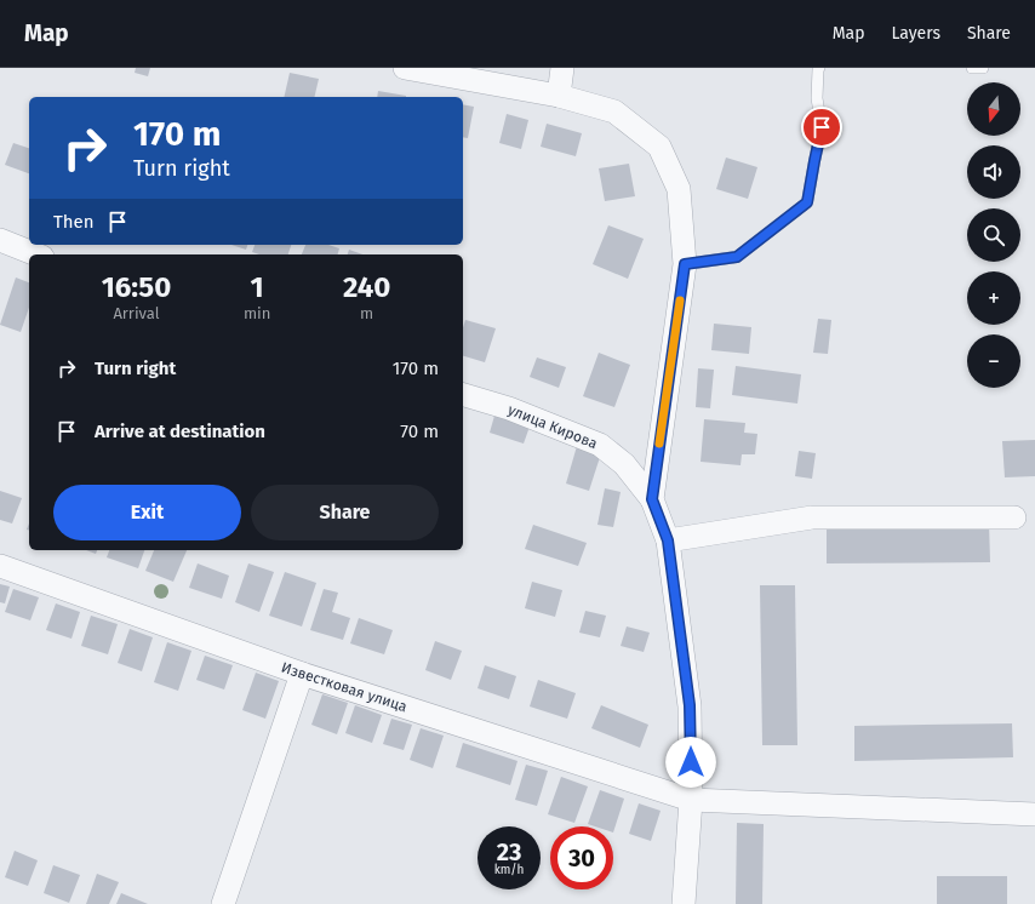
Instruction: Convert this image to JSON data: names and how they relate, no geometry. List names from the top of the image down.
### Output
{
  "streets": {
    "street": ["улица Кирова", "Известковая улица"]
  },
  "north": "bottom",
  "page": {
    "header": "Map",
    "nav": ["Map", "Layers", "Share"],
    "map_buttons": ["+", "−"],
    "turn": ["170 m", "Turn right"],
    "then": "Then",
    "eta": [
      "16:50",
      "Arrival",
      "1",
      "min",
      "240",
      "m"
    ],
    "list": [
      {
        "name": "Turn right",
        "value": "170 m"
      },
      {
        "name": "Arrive at destination",
        "value": "70 m"
      }
    ],
    "buttons": ["Exit", "Share"],
    "speed": "23 km/h",
    "limit": "30"
  }
}
